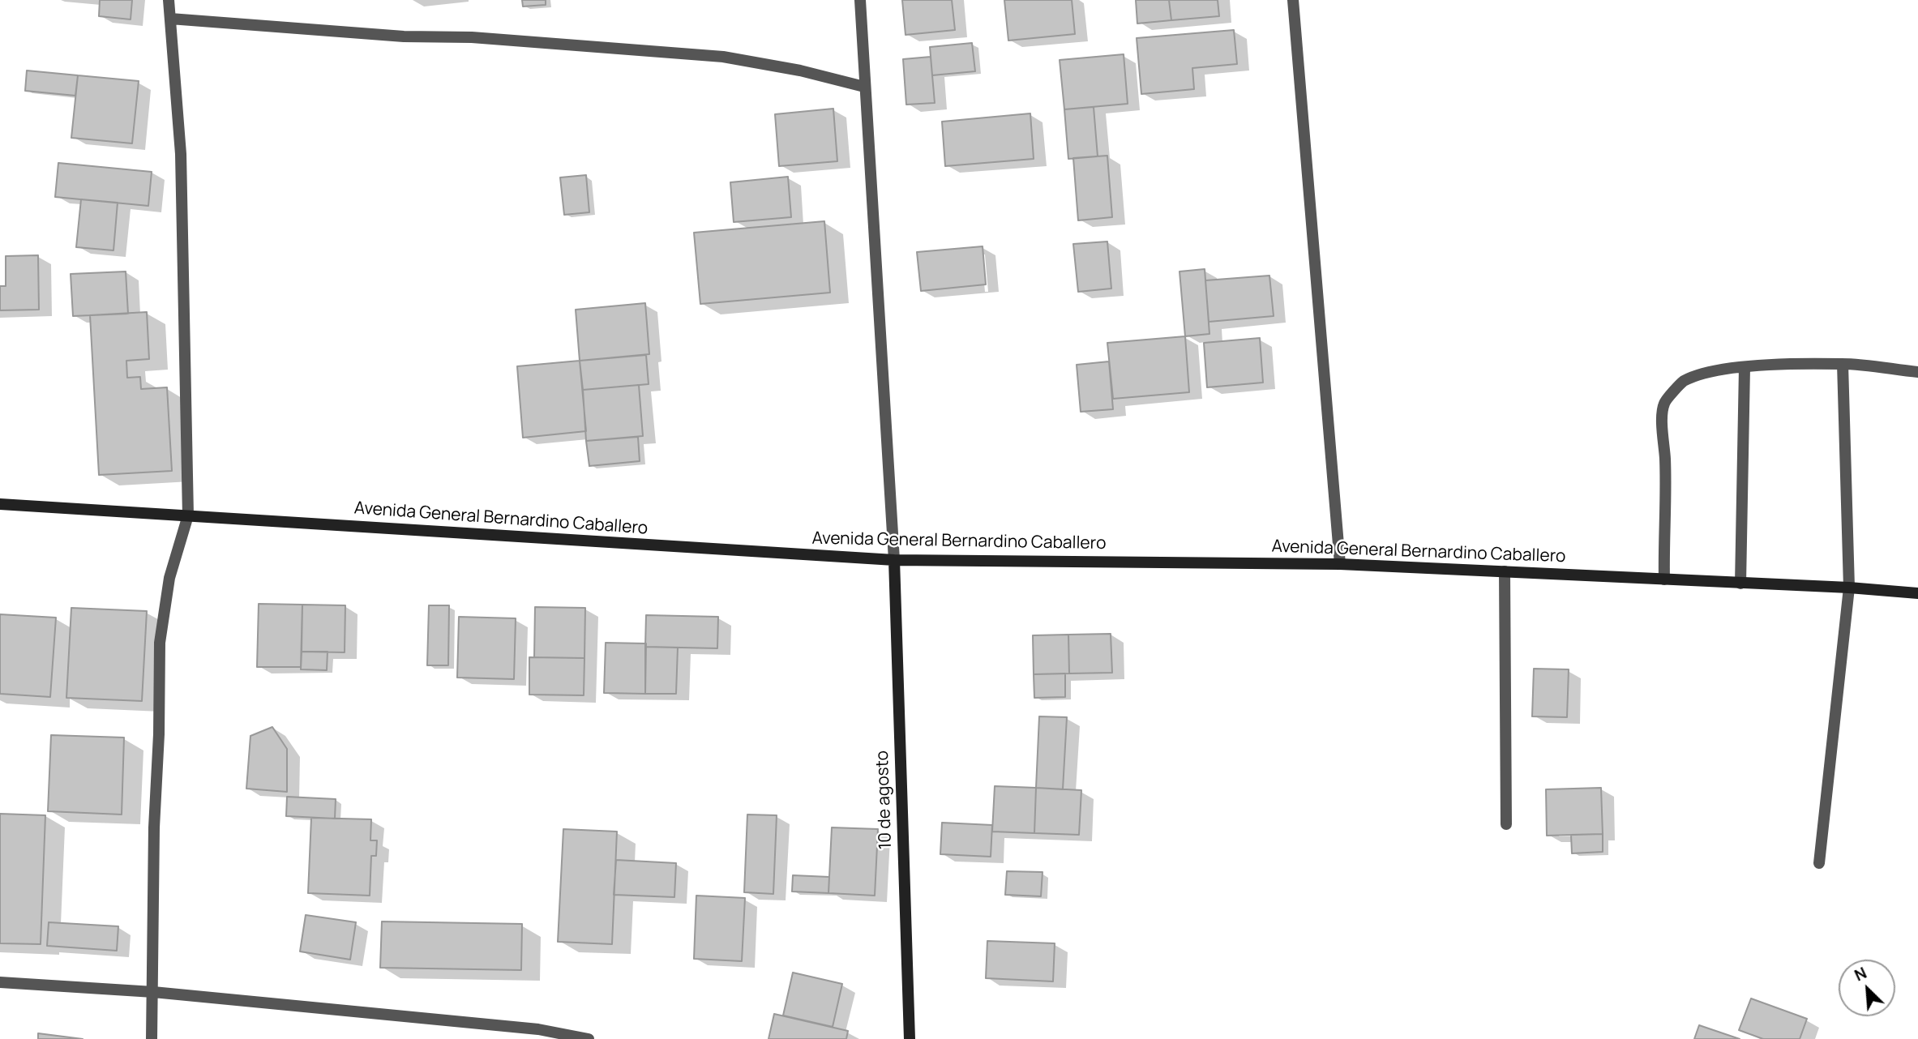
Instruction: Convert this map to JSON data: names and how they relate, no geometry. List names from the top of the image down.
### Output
{
  "streets": {
    "main road": ["Avenida General Bernardino Caballero", "10 de agosto"]
  },
  "crossings": [
    ["Avenida General Bernardino Caballero", "10 de agosto"]
  ],
  "north": "top left"
}
